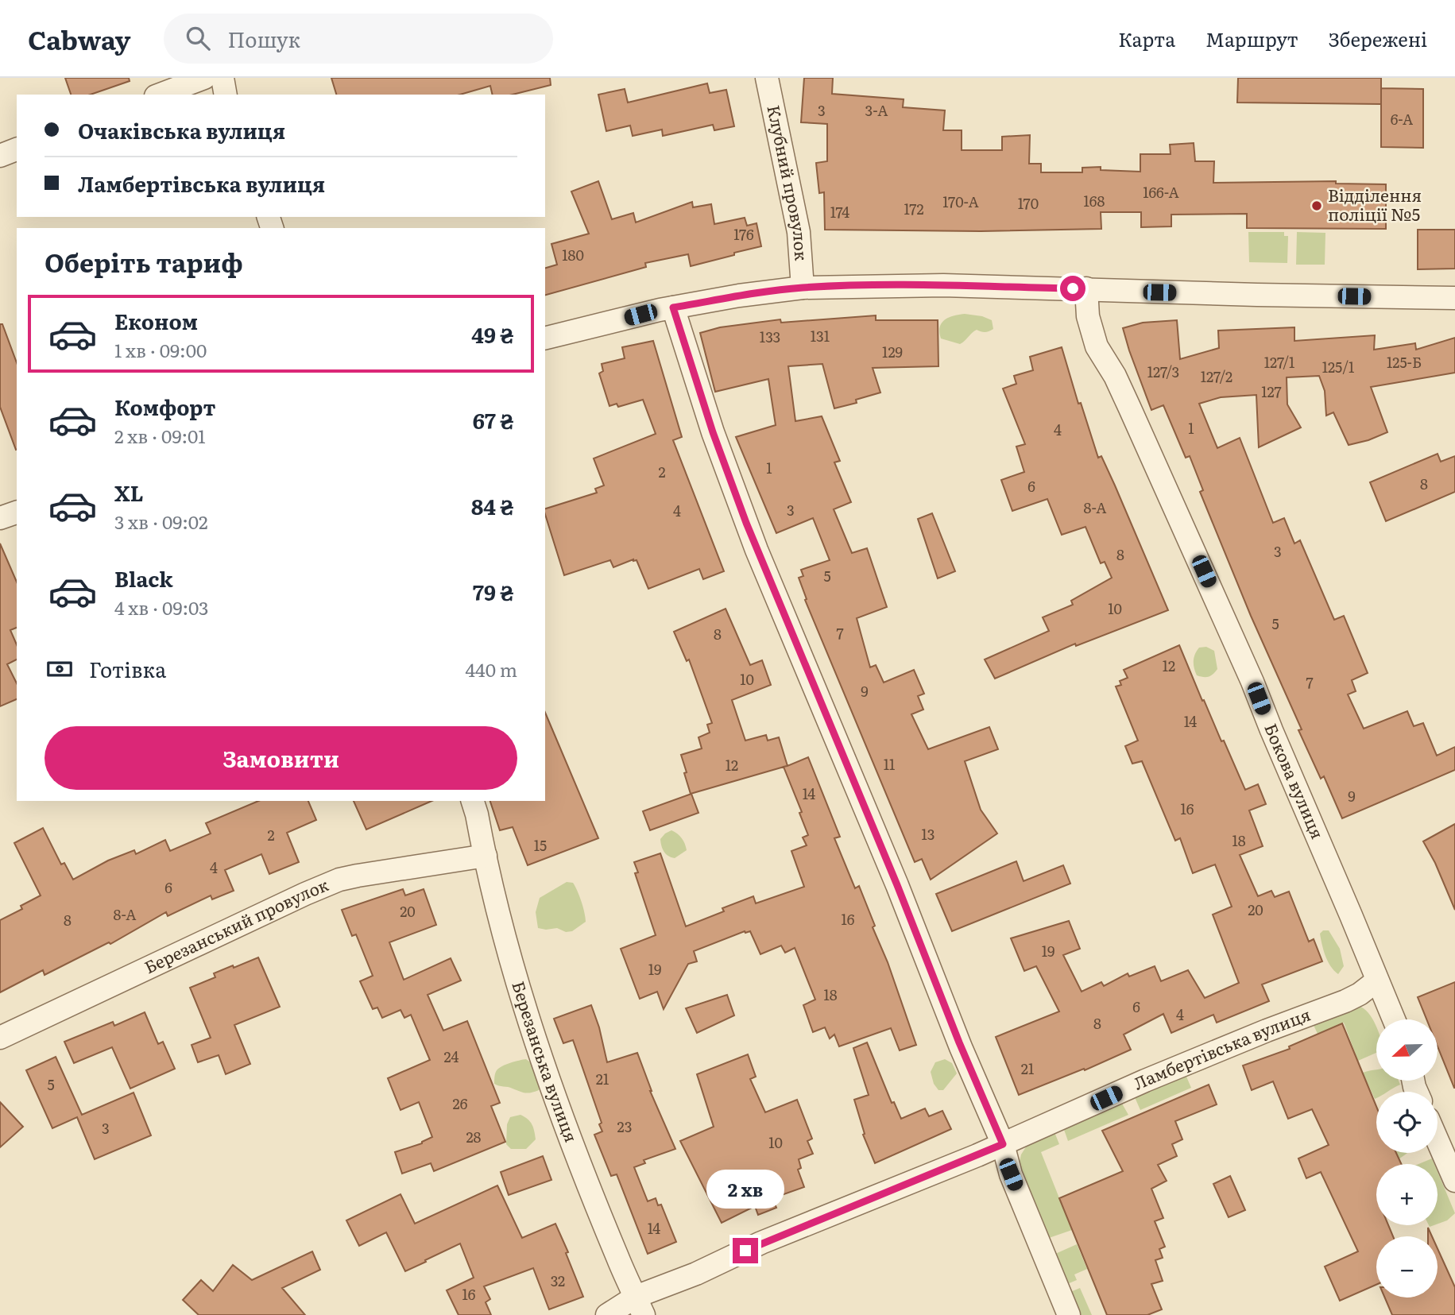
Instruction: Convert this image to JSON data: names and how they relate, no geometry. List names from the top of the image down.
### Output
{
  "streets": {
    "street": [
      "Клубний провулок",
      "Бокова вулиця",
      "Березанський провулок",
      "Ламбертівська вулиця",
      "Березанська вулиця"
    ]
  },
  "crossings": [
    ["Бокова вулиця", "Ламбертівська вулиця"],
    ["Березанський провулок", "Березанська вулиця"],
    ["Ламбертівська вулиця", "Березанська вулиця"]
  ],
  "places": ["Відділення поліції №5"],
  "house_numbers": [
    "3",
    "3-А",
    "6-А",
    "166-А",
    "168",
    "170-А",
    "170",
    "172",
    "174",
    "176",
    "180",
    "131",
    "133",
    "129",
    "127/1",
    "125-Б",
    "125/1",
    "127/3",
    "127/2",
    "127",
    "1",
    "4",
    "1",
    "2",
    "8",
    "6",
    "8-А",
    "3",
    "4",
    "3",
    "8",
    "5",
    "10",
    "5",
    "7",
    "8",
    "12",
    "10",
    "7",
    "9",
    "14",
    "11",
    "12",
    "14",
    "9",
    "16",
    "13",
    "2",
    "18",
    "15",
    "4",
    "6",
    "20",
    "20",
    "8-А",
    "16",
    "8",
    "19",
    "19",
    "18",
    "6",
    "4",
    "8",
    "24",
    "21",
    "21",
    "5",
    "26",
    "23",
    "3",
    "28",
    "10",
    "14",
    "32",
    "16"
  ],
  "north": "left",
  "page": {
    "header": "Cabway",
    "search": "Пошук",
    "nav": ["Карта", "Маршрут", "Збережені"],
    "banner": ["Очаківська вулиця", "Ламбертівська вулиця"],
    "heading": "Оберіть тариф",
    "list": [
      {
        "name": "Економ",
        "note": "1 хв · 09:00",
        "value": "49 ₴"
      },
      {
        "name": "Комфорт",
        "note": "2 хв · 09:01",
        "value": "67 ₴"
      },
      {
        "name": "XL",
        "note": "3 хв · 09:02",
        "value": "84 ₴"
      },
      {
        "name": "Black",
        "note": "4 хв · 09:03",
        "value": "79 ₴"
      }
    ],
    "pay": ["Готівка", "440 m"],
    "buttons": "Замовити",
    "map_buttons": ["+", "−"],
    "bubble": "2 хв"
  }
}
